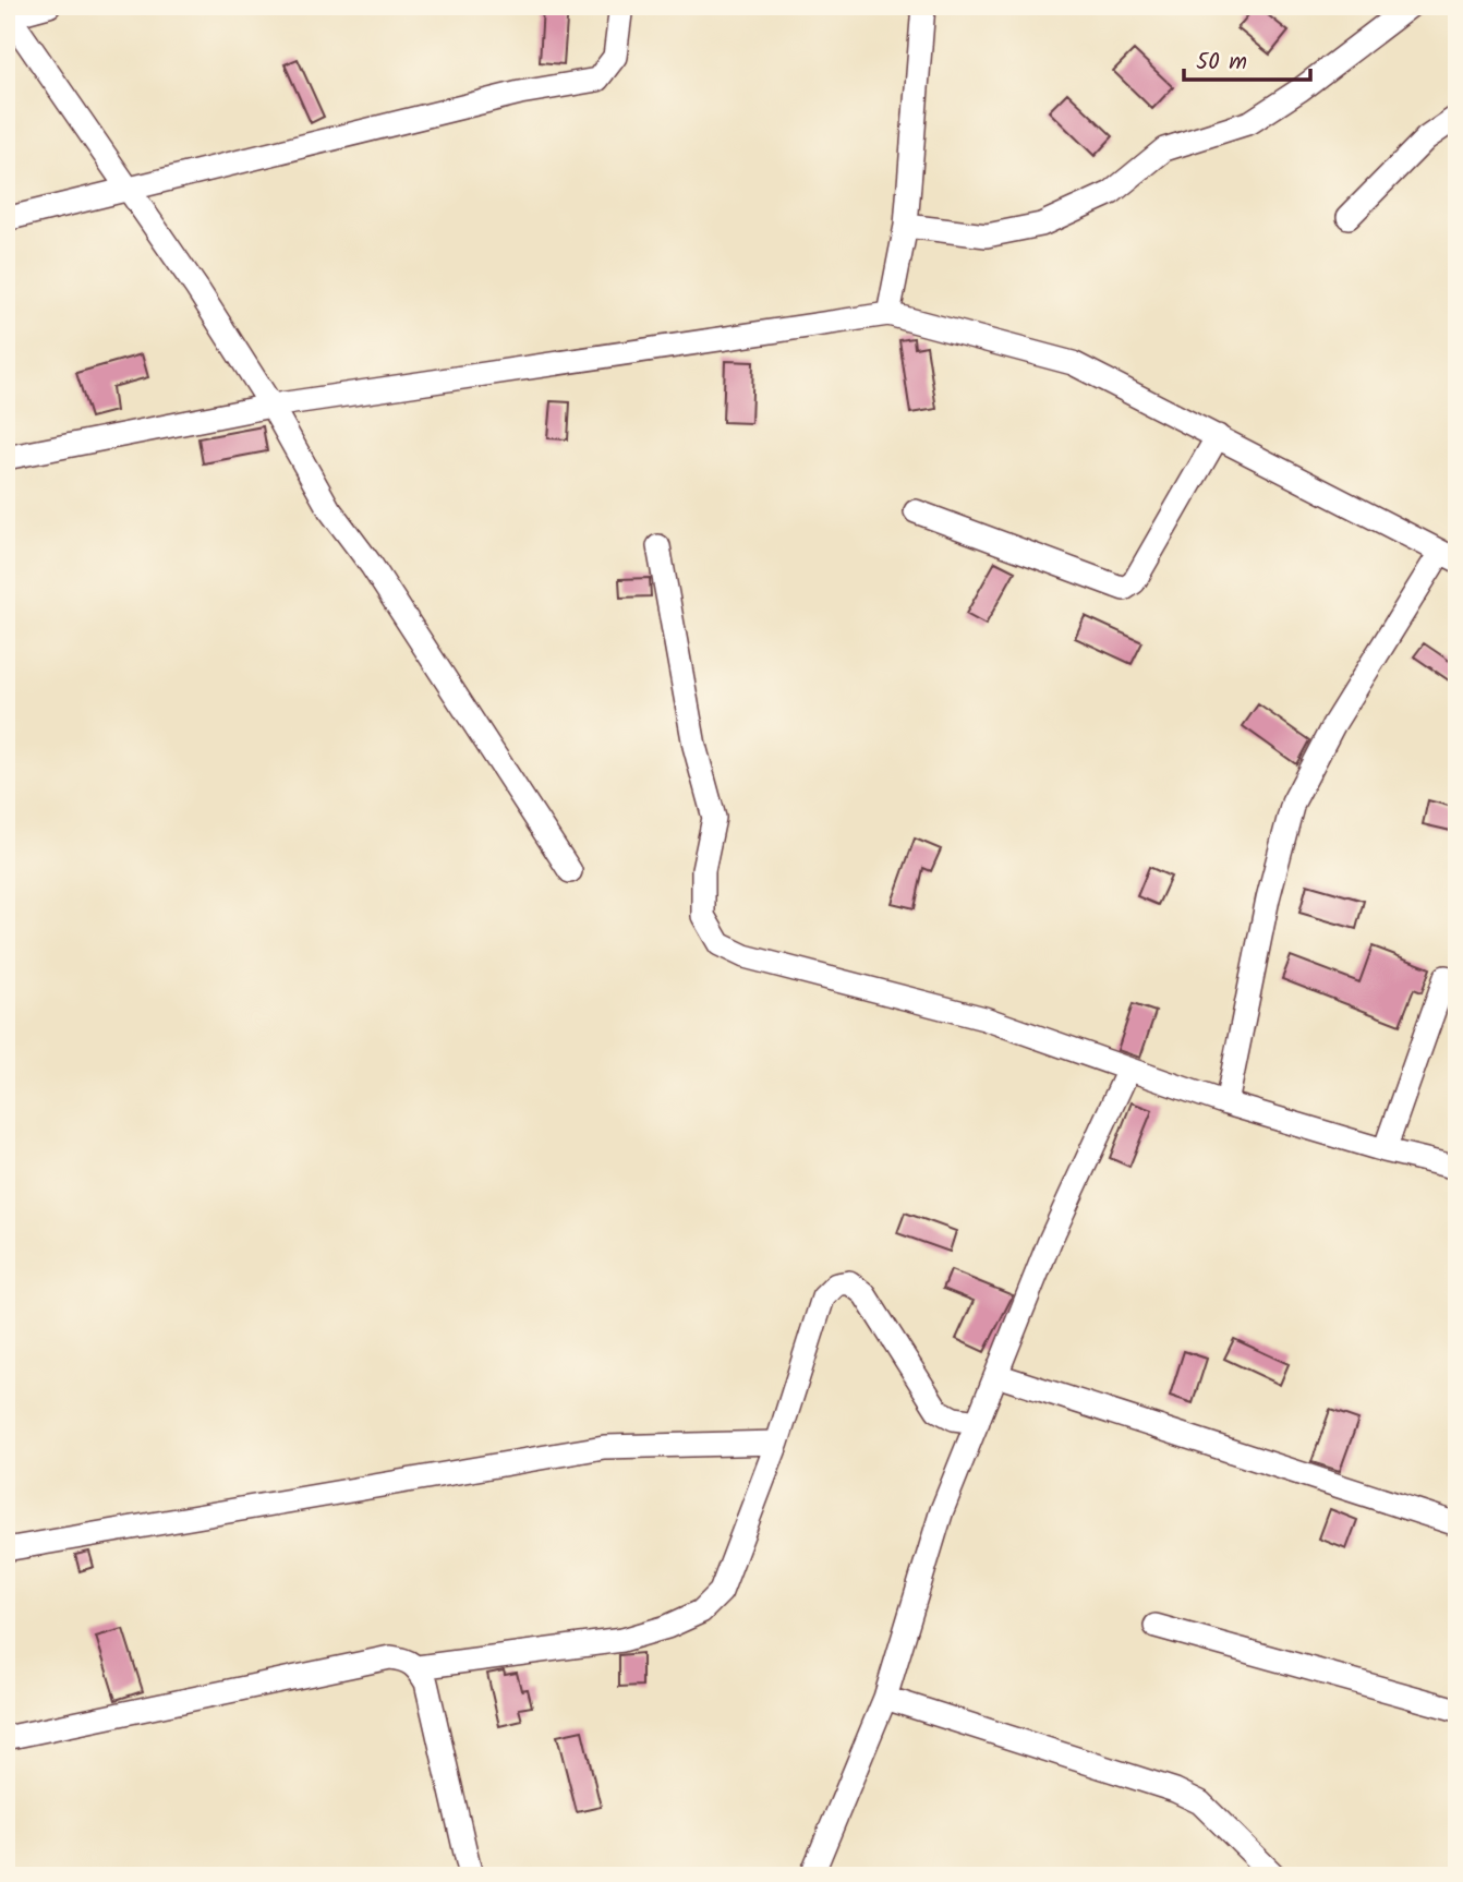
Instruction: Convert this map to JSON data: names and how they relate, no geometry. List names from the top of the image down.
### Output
{
  "scale_bar": "50 m"
}
